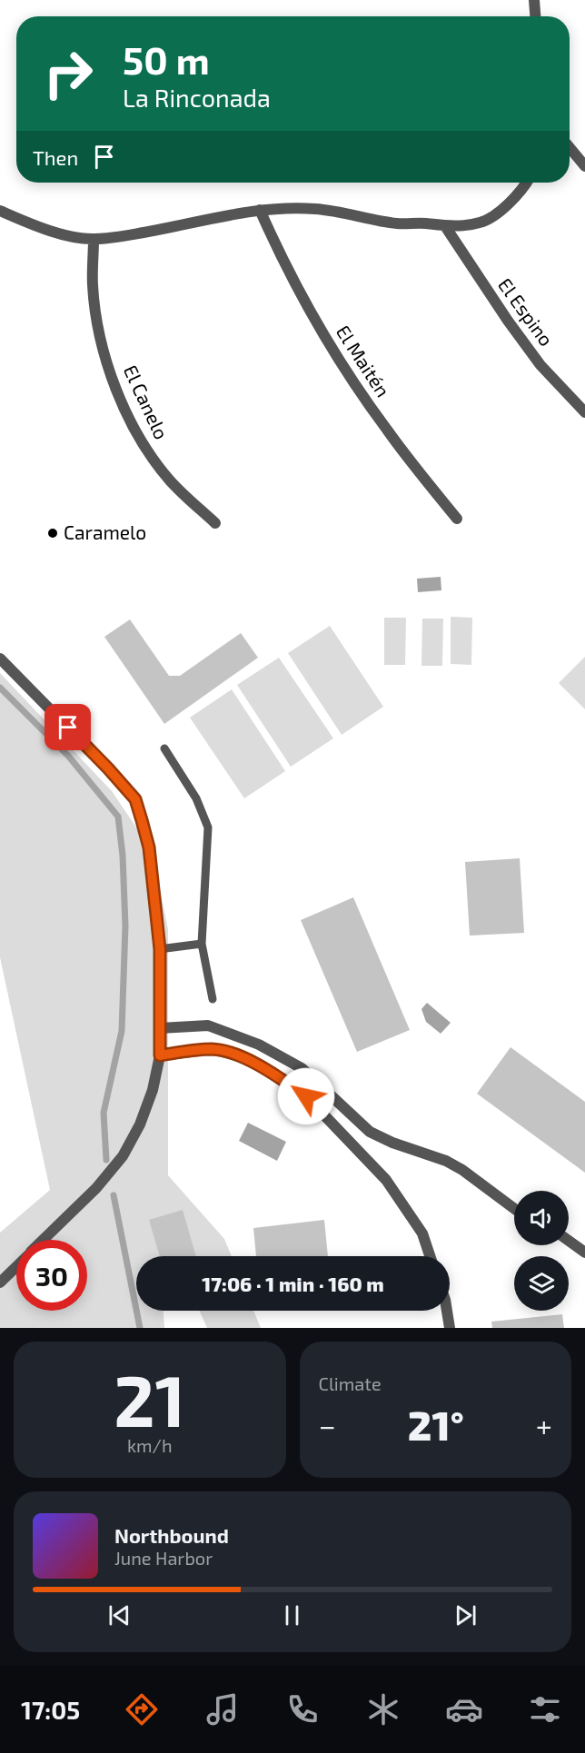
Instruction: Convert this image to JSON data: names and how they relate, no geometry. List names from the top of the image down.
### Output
{
  "streets": {
    "street": ["El Espino", "El Maitén", "El Canelo"]
  },
  "places": ["Caramelo"],
  "page": {
    "turn": ["50 m", "La Rinconada"],
    "then": "Then",
    "limit": "30",
    "trip": "17:06 · 1 min · 160 m",
    "tile": [
      ["21", "km/h"],
      "Climate"
    ],
    "heat": ["−", "21°", "+"],
    "song": ["Northbound", "June Harbor"],
    "tabs": "17:05"
  }
}
